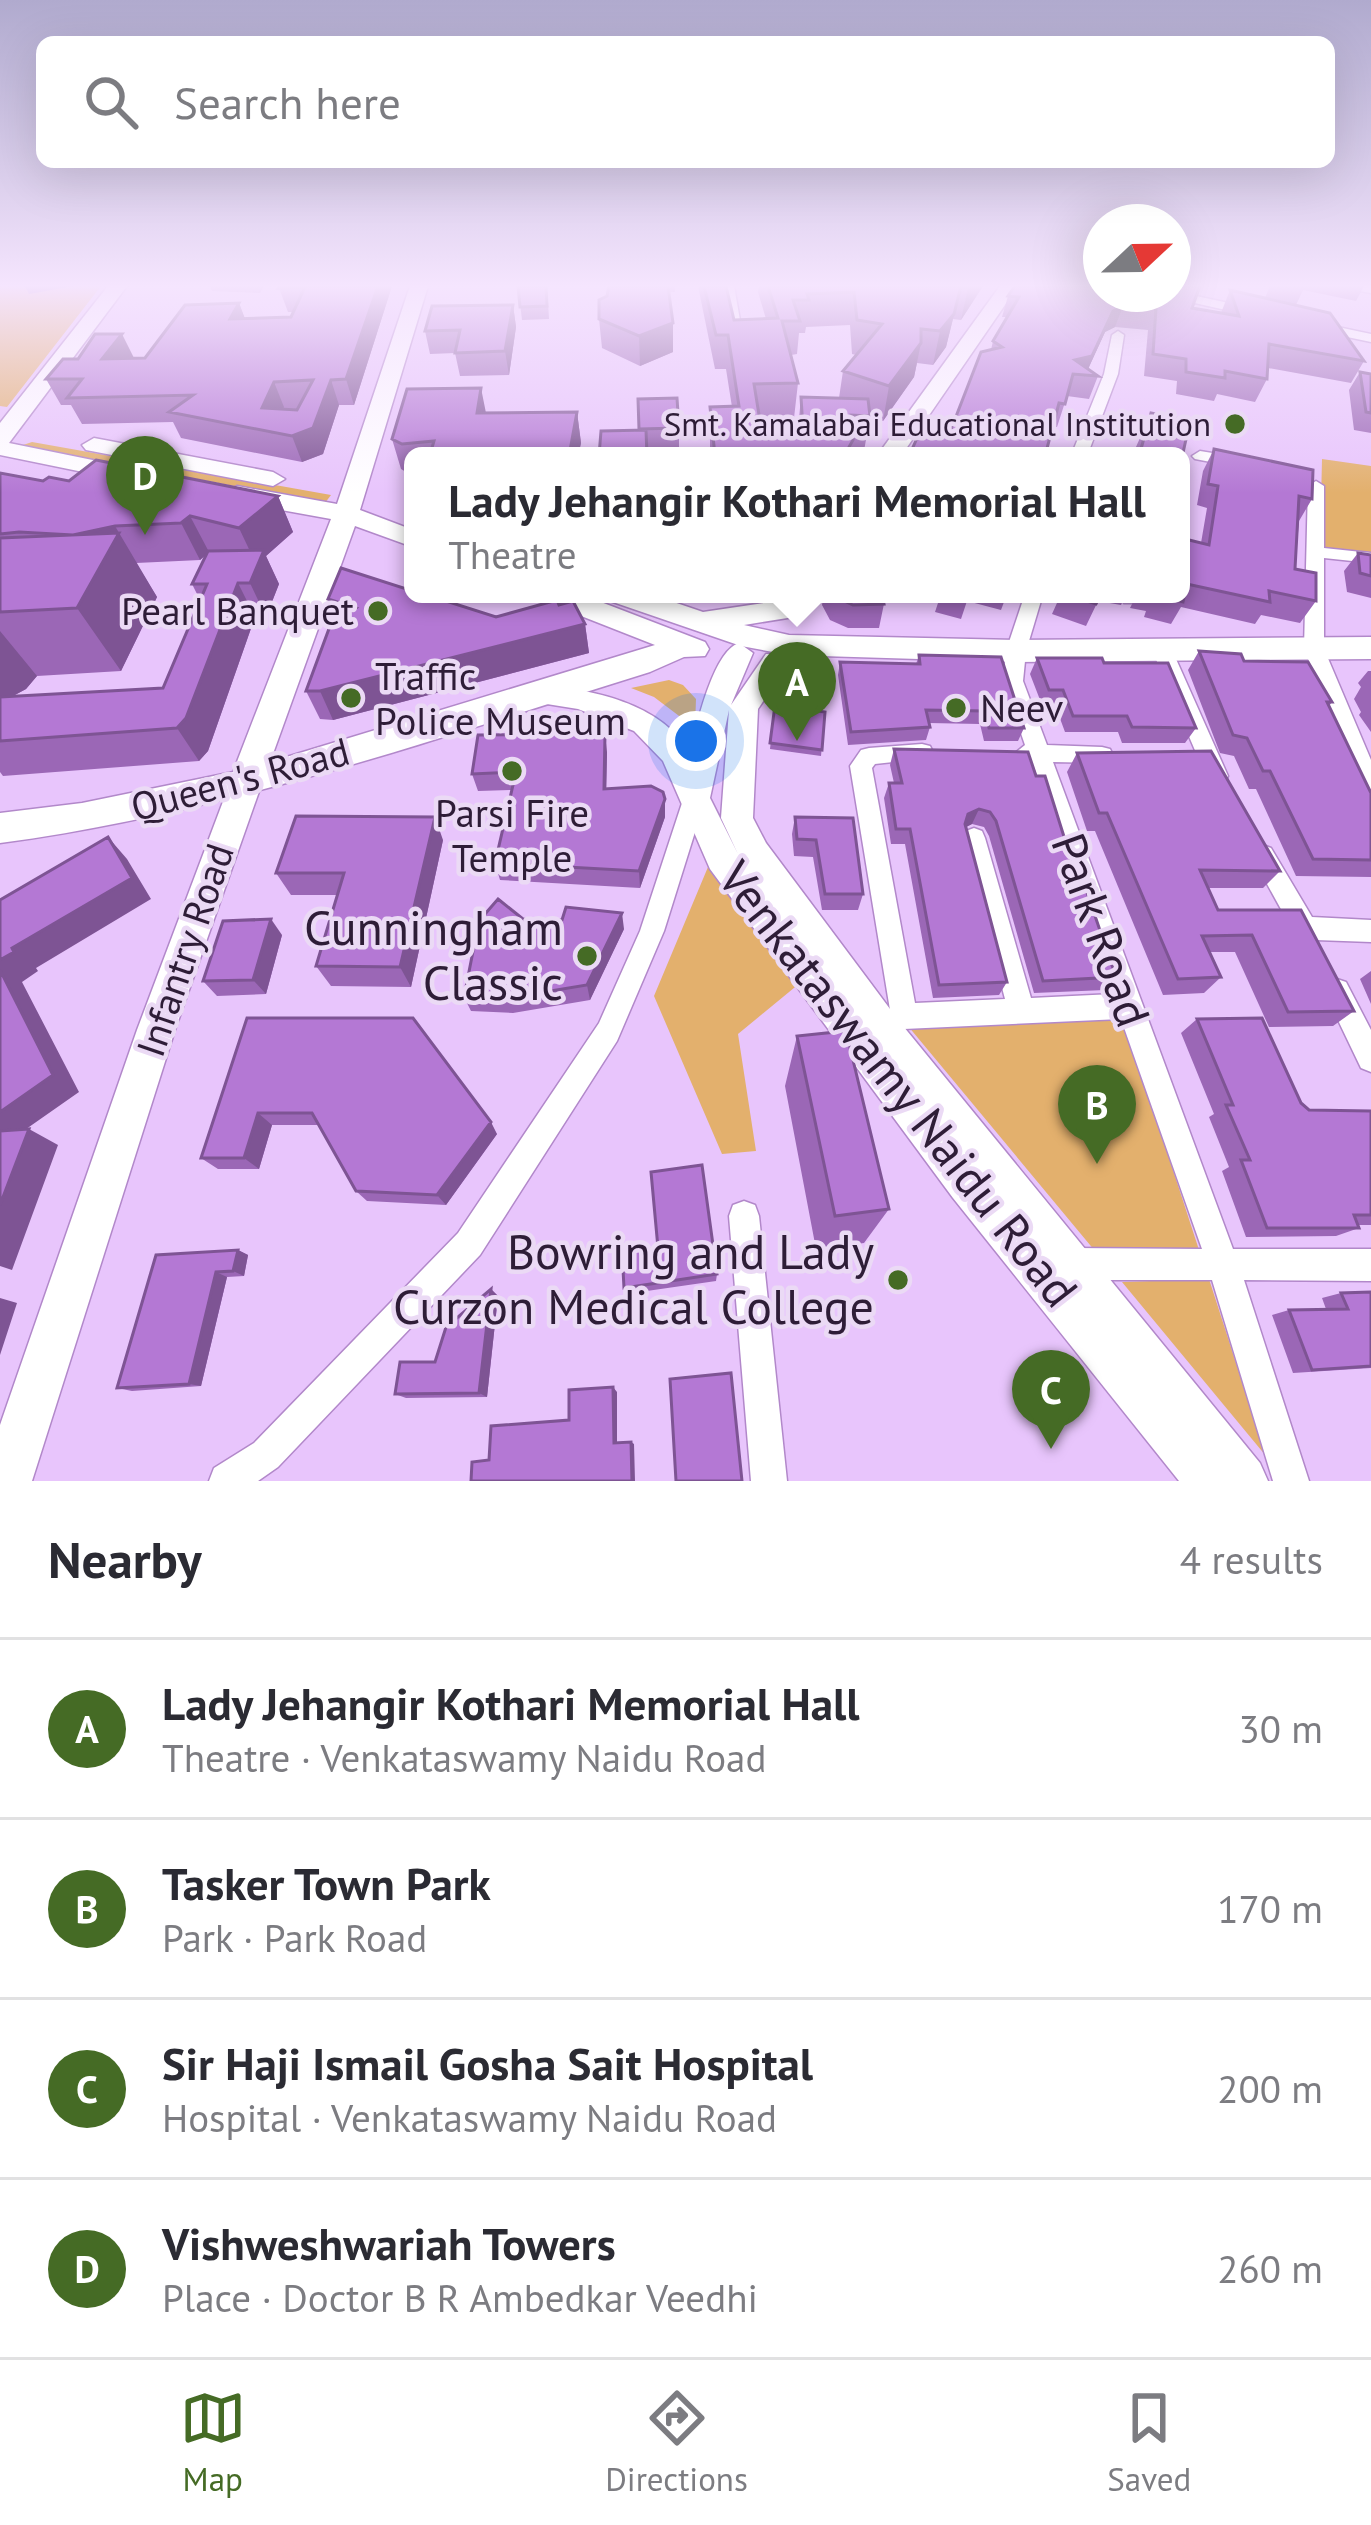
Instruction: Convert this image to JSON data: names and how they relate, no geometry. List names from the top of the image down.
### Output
{
  "streets": {
    "main road": ["Queen's Road", "Infantry Road"],
    "street": ["Park Road", "Venkataswamy Naidu Road"]
  },
  "crossings": [
    ["Queen's Road", "Infantry Road"],
    ["Queen's Road", "Venkataswamy Naidu Road"]
  ],
  "places": [
    "Smt. Kamalabai Educational Institution",
    "Pearl Banquet",
    "Traffic Police Museum",
    "Neev",
    "Parsi Fire Temple",
    "Cunningham Classic",
    "Bowring and Lady Curzon Medical College"
  ],
  "north": "right",
  "page": {
    "search": "Search here",
    "pins": [
      "D",
      "A",
      "B",
      "C"
    ],
    "popup": ["Lady Jehangir Kothari Memorial Hall", "Theatre"],
    "heading": ["Nearby", "4 results"],
    "list": [
      {
        "mark": "A",
        "name": "Lady Jehangir Kothari Memorial Hall",
        "note": "Theatre · Venkataswamy Naidu Road",
        "value": "30 m"
      },
      {
        "mark": "B",
        "name": "Tasker Town Park",
        "note": "Park · Park Road",
        "value": "170 m"
      },
      {
        "mark": "C",
        "name": "Sir Haji Ismail Gosha Sait Hospital",
        "note": "Hospital · Venkataswamy Naidu Road",
        "value": "200 m"
      },
      {
        "mark": "D",
        "name": "Vishweshwariah Towers",
        "note": "Place · Doctor B R Ambedkar Veedhi",
        "value": "260 m"
      }
    ],
    "nav": ["Map", "Directions", "Saved"]
  }
}
